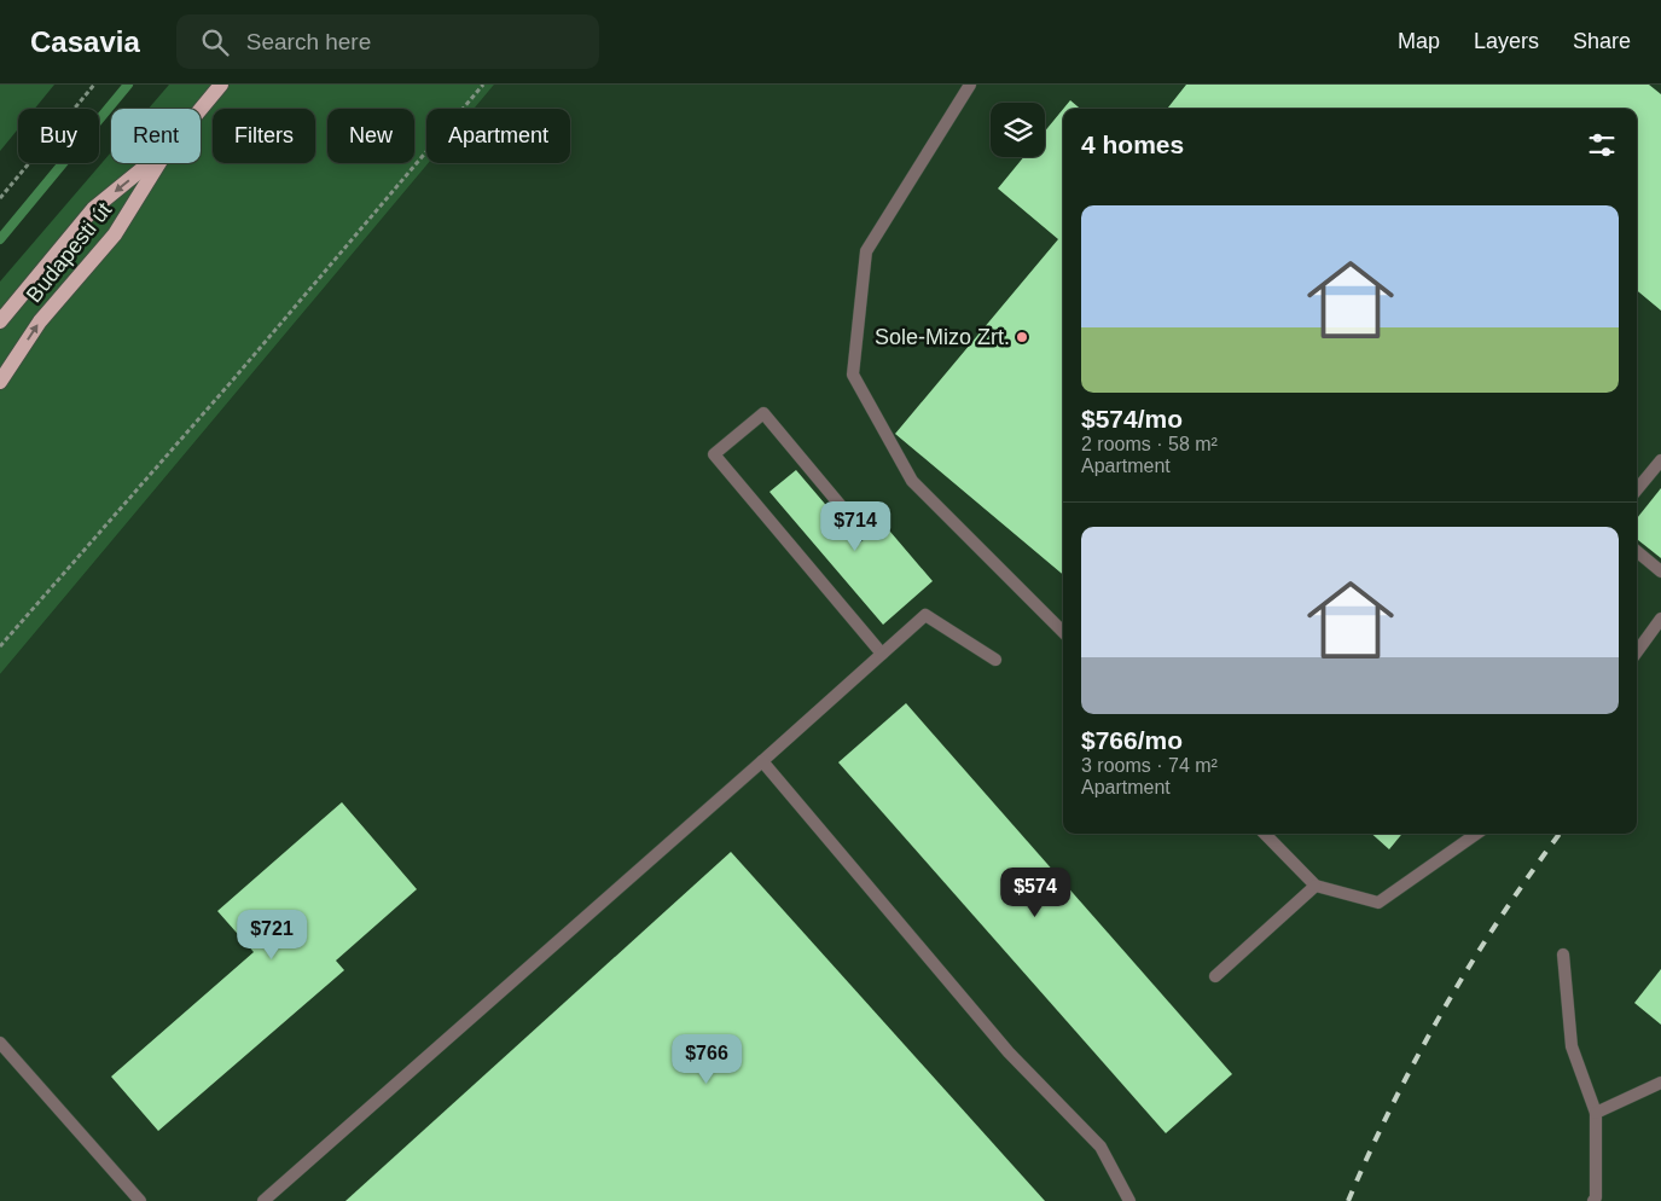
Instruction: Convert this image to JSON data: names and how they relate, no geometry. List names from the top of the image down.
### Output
{
  "streets": {
    "main road": ["Budapesti út"]
  },
  "places": ["Sole-Mizo Zrt."],
  "page": {
    "header": "Casavia",
    "search": "Search here",
    "nav": ["Map", "Layers", "Share"],
    "chip": [
      "Buy",
      "Rent",
      "Filters",
      "New",
      "Apartment"
    ],
    "heading": "4 homes",
    "list": [
      {
        "name": "$574/mo",
        "note": "2 rooms · 58 m² · Apartment"
      },
      {
        "name": "$766/mo",
        "note": "3 rooms · 74 m² · Apartment"
      }
    ],
    "price": [
      "$714",
      "$574",
      "$721",
      "$766"
    ]
  }
}
